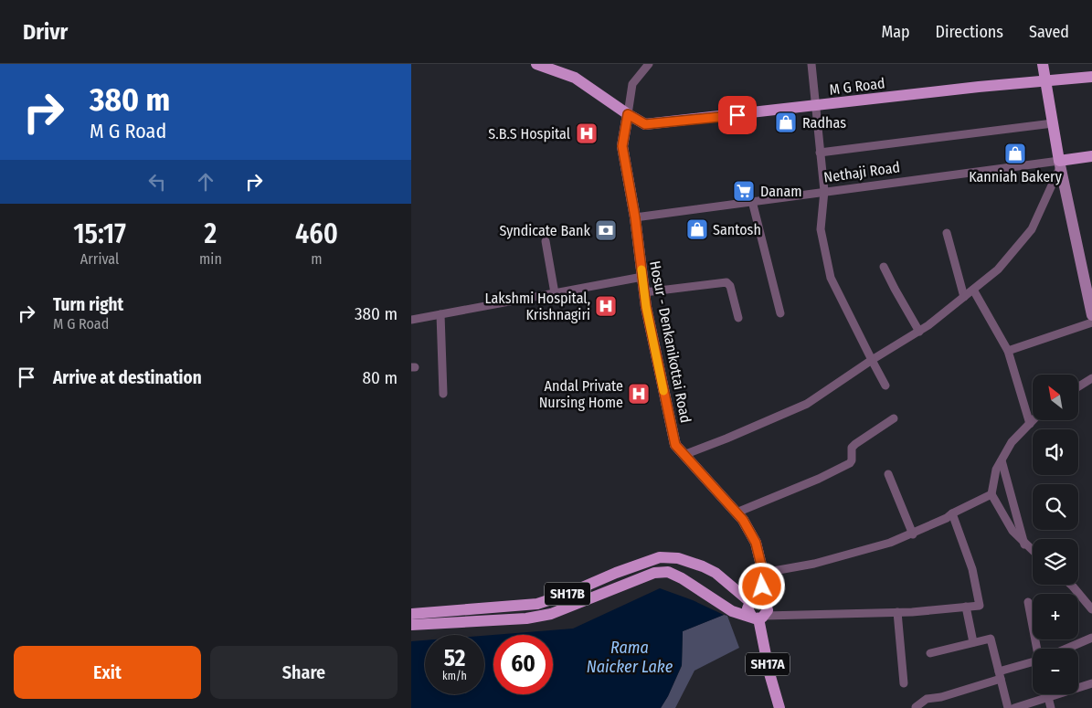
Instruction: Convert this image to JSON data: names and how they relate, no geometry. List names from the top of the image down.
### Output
{
  "streets": {
    "main road": [
      "M G Road",
      "Nethaji Road",
      "Hosur - Denkanikottai Road",
      "SH17B",
      "SH17A"
    ]
  },
  "crossings": [
    ["M G Road", "Hosur - Denkanikottai Road"],
    ["Nethaji Road", "Hosur - Denkanikottai Road"],
    ["Hosur - Denkanikottai Road", "SH17B"]
  ],
  "water": ["Rama Naicker Lake"],
  "places": {
    "shop": ["Radhas", "Kanniah Bakery", "Santosh"],
    "hospital": ["S.B.S Hospital", "Lakshmi Hospital, Krishnagiri", "Andal Private Nursing Home"],
    "supermarket": ["Danam"],
    "bank": ["Syndicate Bank"]
  },
  "north": "top left",
  "page": {
    "header": "Drivr",
    "nav": ["Map", "Directions", "Saved"],
    "turn": ["380 m", "M G Road"],
    "eta": [
      "15:17",
      "Arrival",
      "2",
      "min",
      "460",
      "m"
    ],
    "list": [
      {
        "name": "Turn right",
        "note": "M G Road",
        "value": "380 m"
      },
      {
        "name": "Arrive at destination",
        "value": "80 m"
      }
    ],
    "map_buttons": ["+", "−"],
    "speed": "52 km/h",
    "limit": "60",
    "buttons": ["Exit", "Share"]
  }
}
